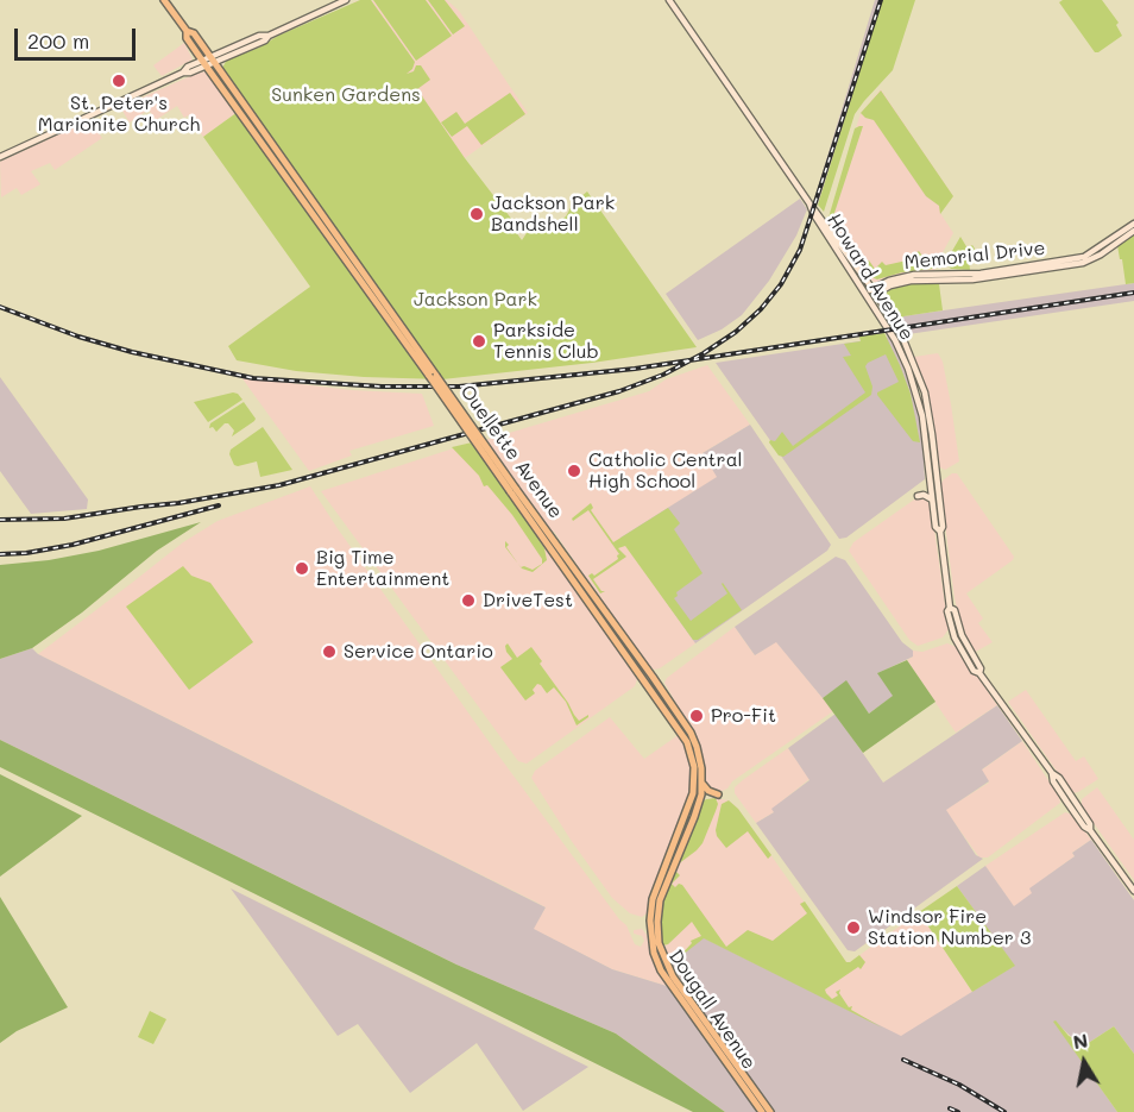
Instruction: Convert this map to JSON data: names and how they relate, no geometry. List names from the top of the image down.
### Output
{
  "streets": {
    "main road": [
      "Memorial Drive",
      "Howard Avenue",
      "Ouellette Avenue",
      "Dougall Avenue"
    ]
  },
  "crossings": [
    ["Memorial Drive", "Howard Avenue"],
    ["Ouellette Avenue", "Dougall Avenue"]
  ],
  "parks": ["Sunken Gardens", "Jackson Park"],
  "places": [
    "St. Peter's Marionite Church",
    "Jackson Park Bandshell",
    "Parkside Tennis Club",
    "Catholic Central High School",
    "Big Time Entertainment",
    "DriveTest",
    "Service Ontario",
    "Pro-Fit",
    "Windsor Fire Station Number 3"
  ],
  "scale_bar": "200 m",
  "north": "top"
}
